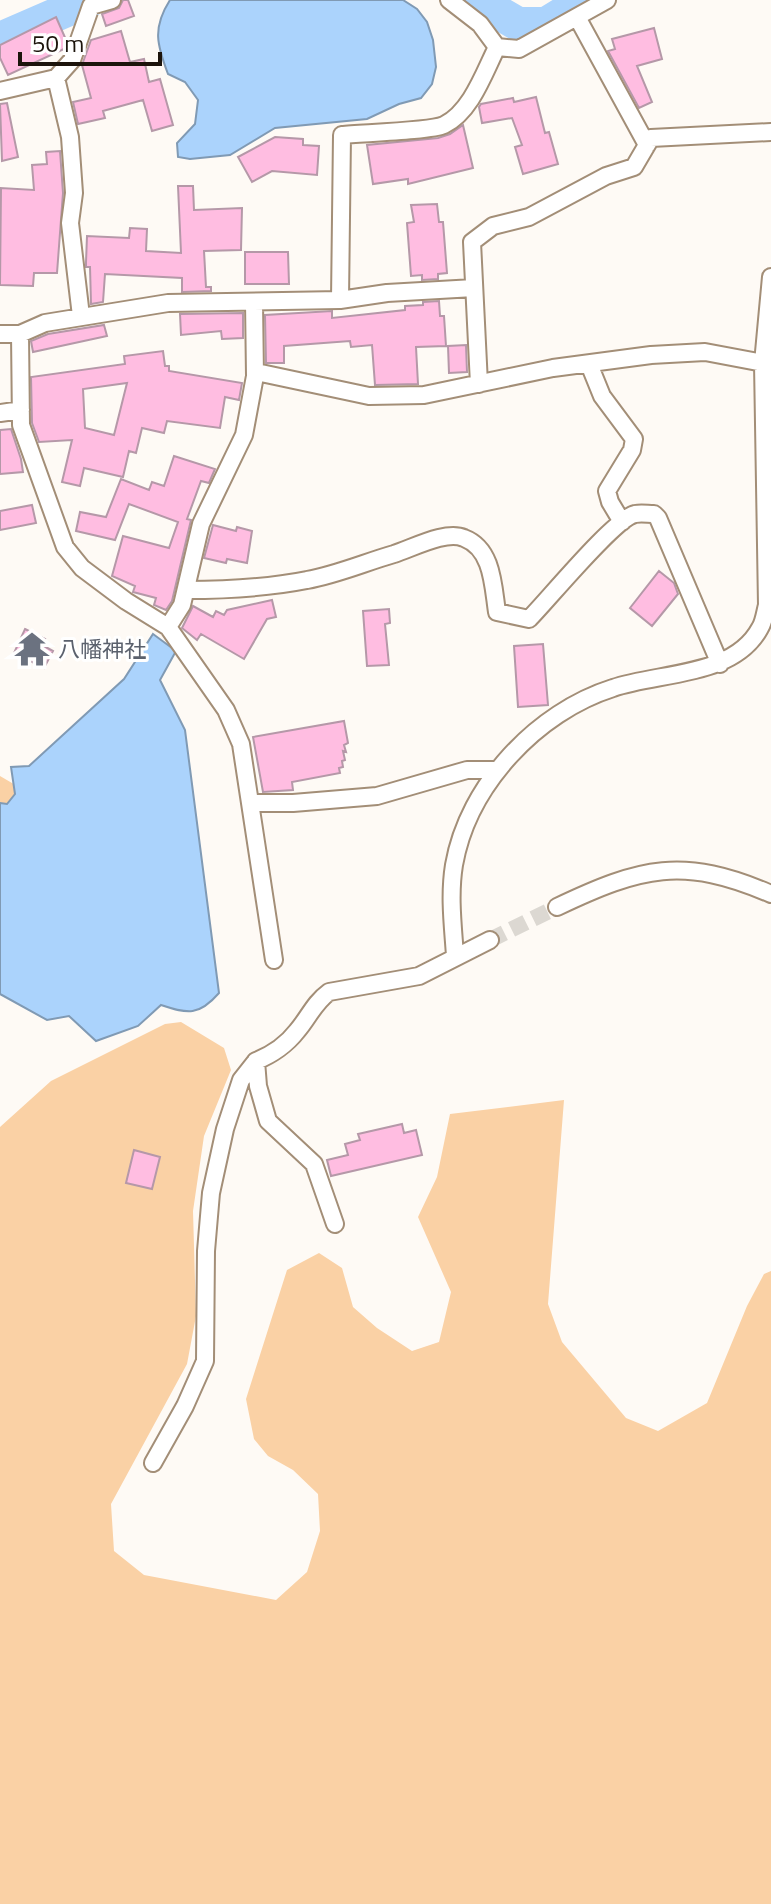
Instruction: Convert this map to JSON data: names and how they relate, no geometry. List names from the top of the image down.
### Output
{
  "places": {
    "temple": ["八幡神社"]
  },
  "scale_bar": "50 m"
}
